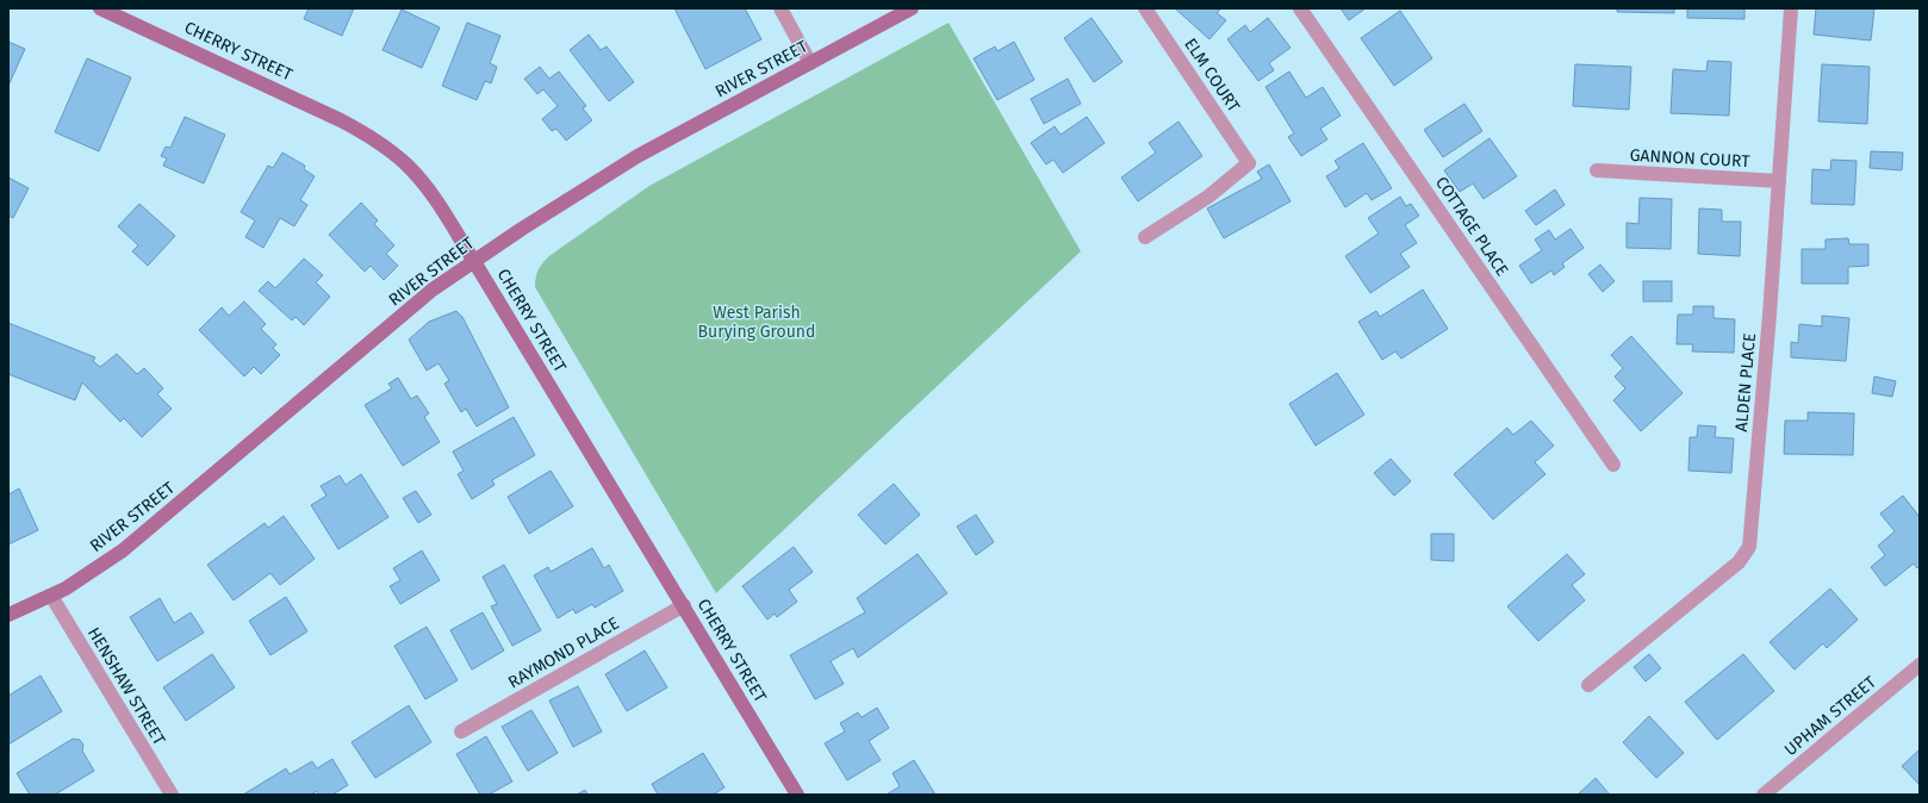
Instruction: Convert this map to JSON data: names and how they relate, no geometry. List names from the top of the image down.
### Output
{
  "streets": {
    "street": [
      "CHERRY STREET",
      "RIVER STREET",
      "ELM COURT",
      "GANNON COURT",
      "COTTAGE PLACE",
      "ALDEN PLACE",
      "RAYMOND PLACE",
      "HENSHAW STREET",
      "UPHAM STREET"
    ]
  },
  "crossings": [
    ["CHERRY STREET", "RIVER STREET"],
    ["CHERRY STREET", "RAYMOND PLACE"],
    ["RIVER STREET", "HENSHAW STREET"],
    ["GANNON COURT", "ALDEN PLACE"]
  ],
  "parks": ["West Parish Burying Ground"]
}
